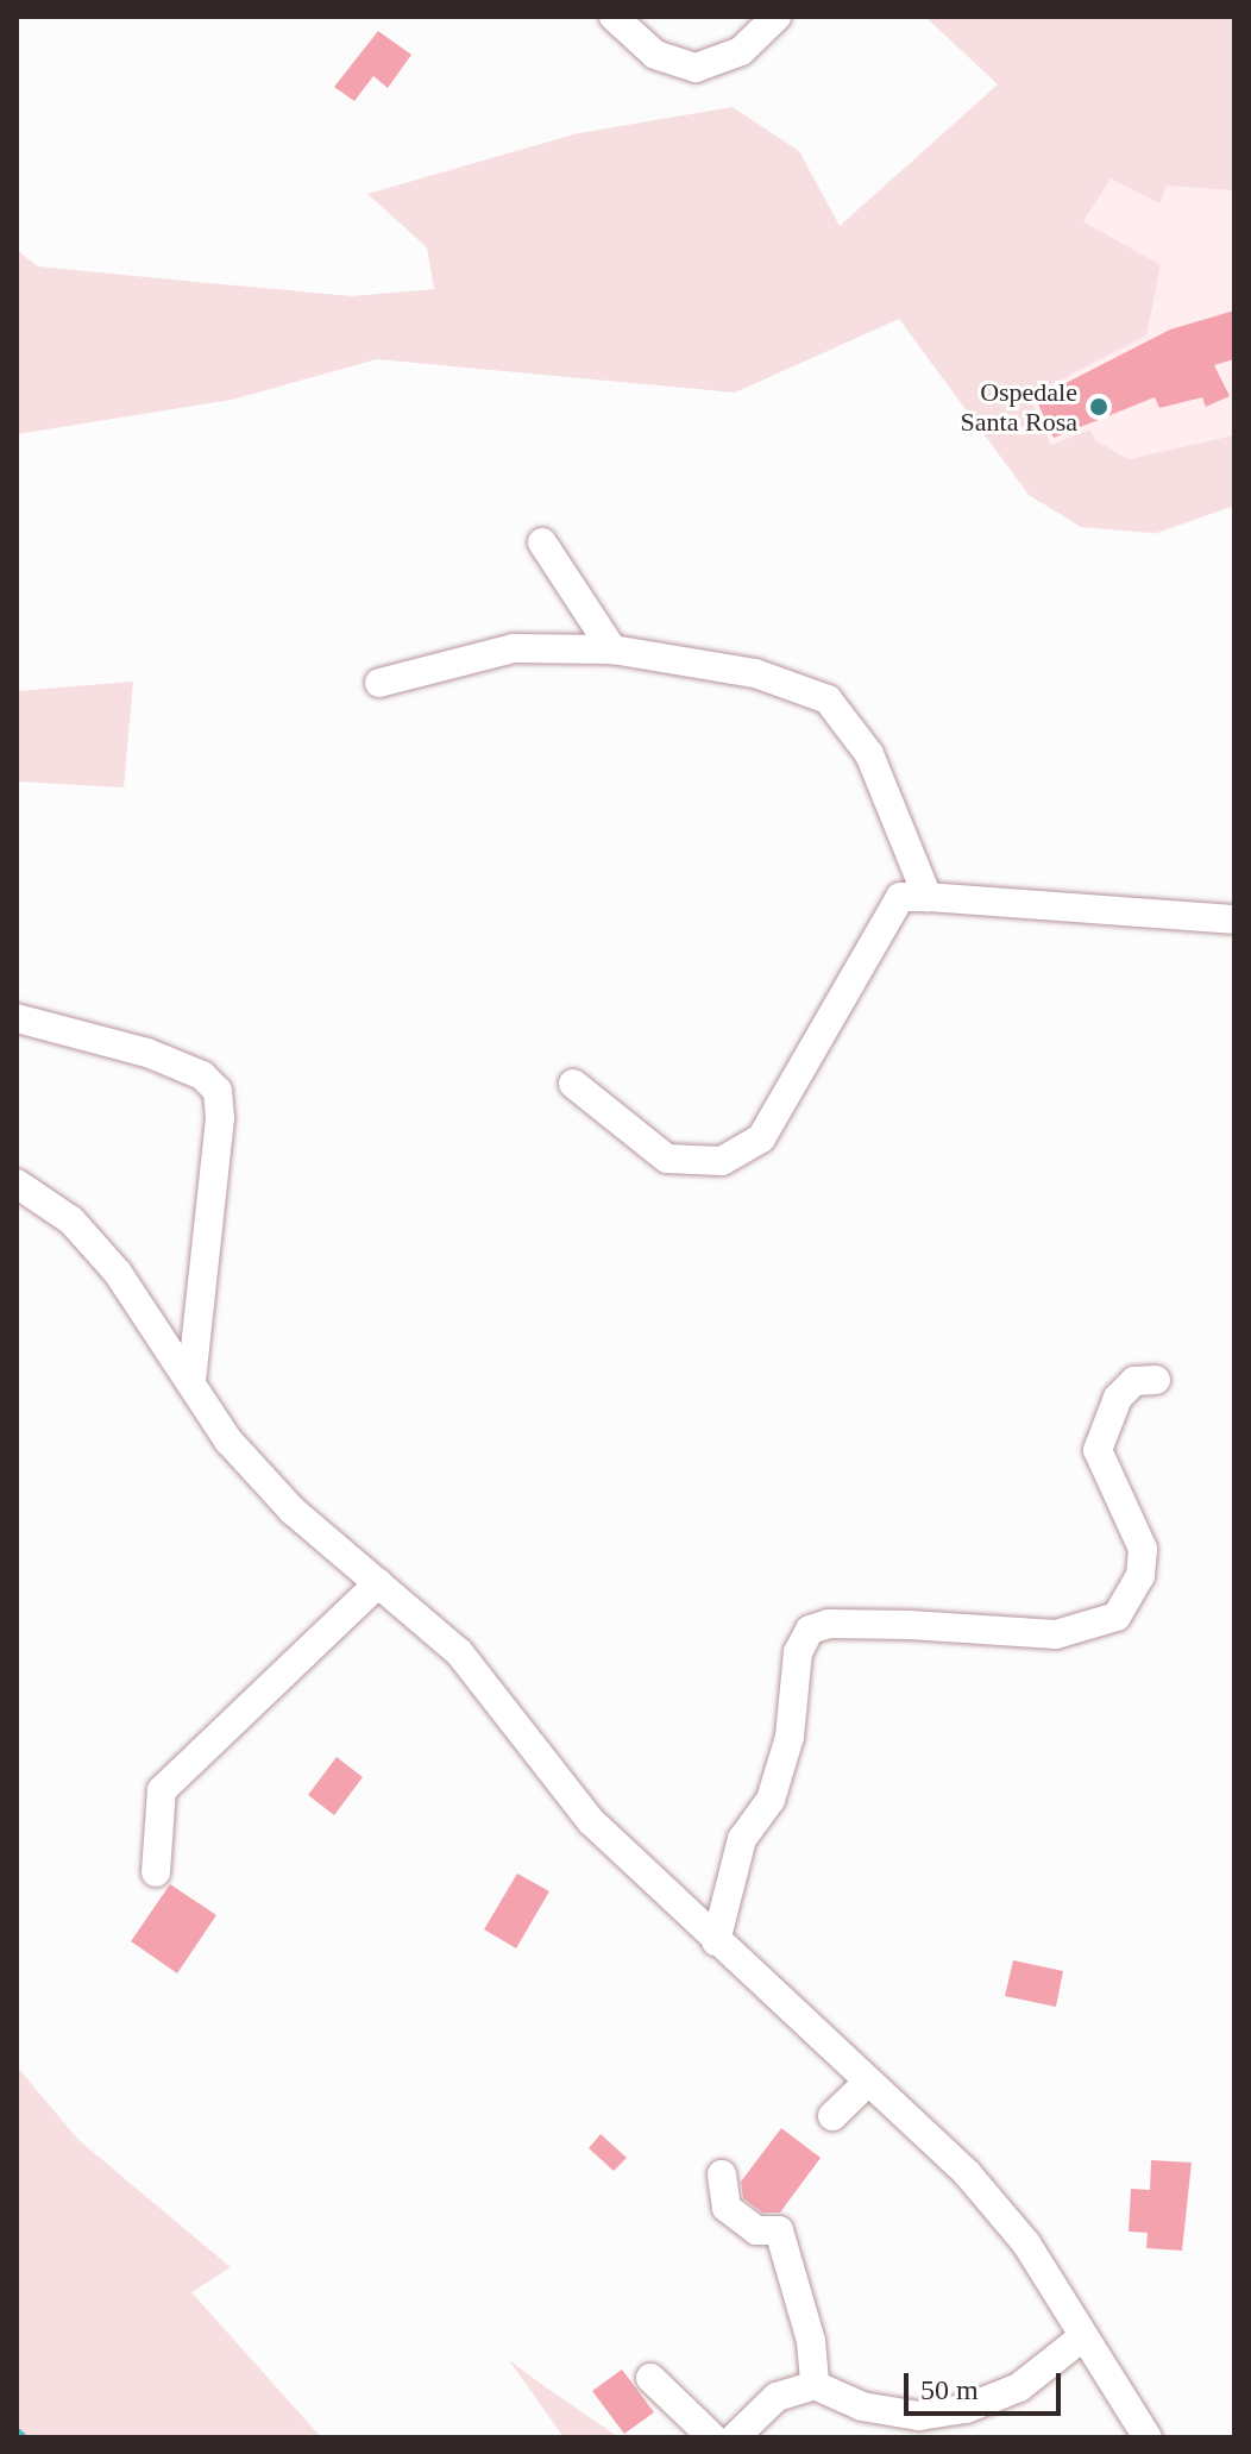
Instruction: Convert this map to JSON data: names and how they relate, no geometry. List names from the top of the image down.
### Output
{
  "places": ["Ospedale Santa Rosa"],
  "scale_bar": "50 m"
}
